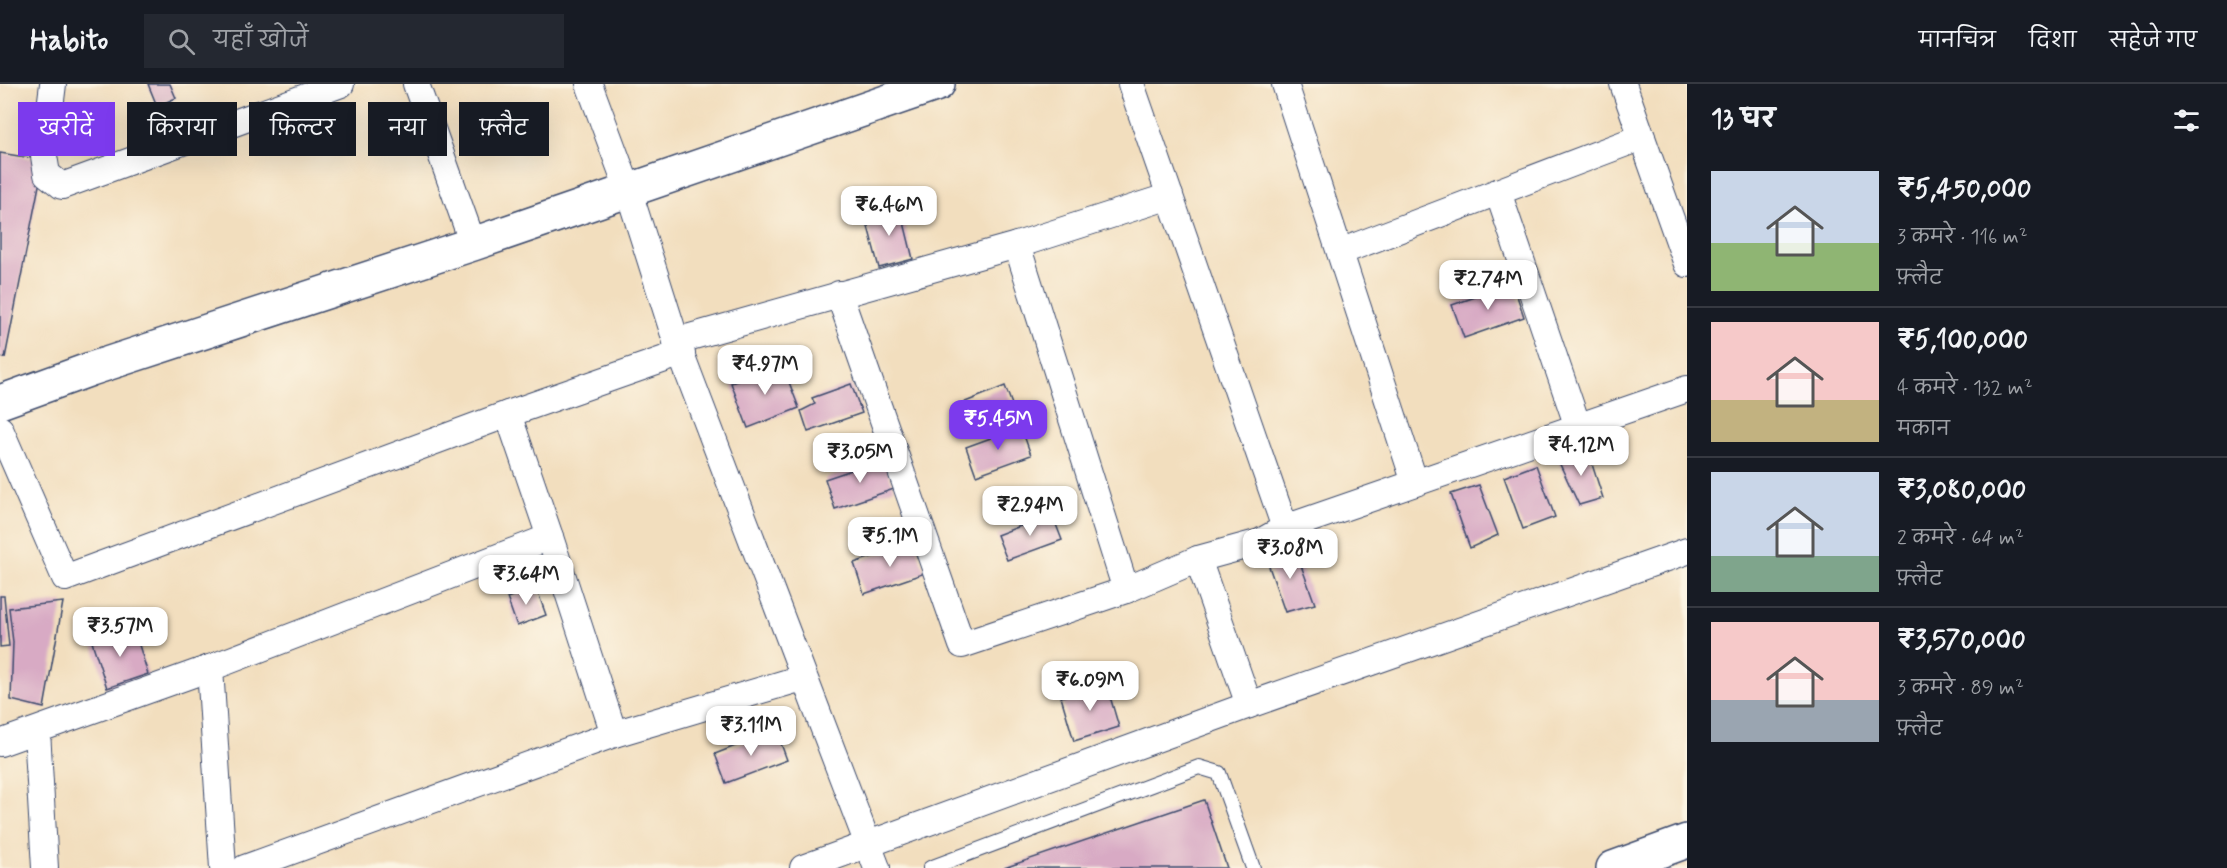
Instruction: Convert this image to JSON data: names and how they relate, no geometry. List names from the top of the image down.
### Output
{
  "page": {
    "header": "Habito",
    "search": "यहाँ खोजें",
    "nav": ["मानचित्र", "दिशा", "सहेजे गए"],
    "heading": "13 घर",
    "chip": [
      "खरीदें",
      "किराया",
      "फ़िल्टर",
      "नया",
      "फ़्लैट"
    ],
    "list": [
      {
        "name": "₹5,450,000",
        "note": "3 कमरे · 116 m² · फ़्लैट"
      },
      {
        "name": "₹5,100,000",
        "note": "4 कमरे · 132 m² · मकान"
      },
      {
        "name": "₹3,080,000",
        "note": "2 कमरे · 64 m² · फ़्लैट"
      },
      {
        "name": "₹3,570,000",
        "note": "3 कमरे · 89 m² · फ़्लैट"
      }
    ],
    "price": [
      "₹6.46M",
      "₹2.74M",
      "₹4.97M",
      "₹5.45M",
      "₹4.12M",
      "₹3.05M",
      "₹2.94M",
      "₹5.1M",
      "₹3.08M",
      "₹3.64M",
      "₹3.57M",
      "₹6.09M",
      "₹3.11M"
    ]
  }
}
